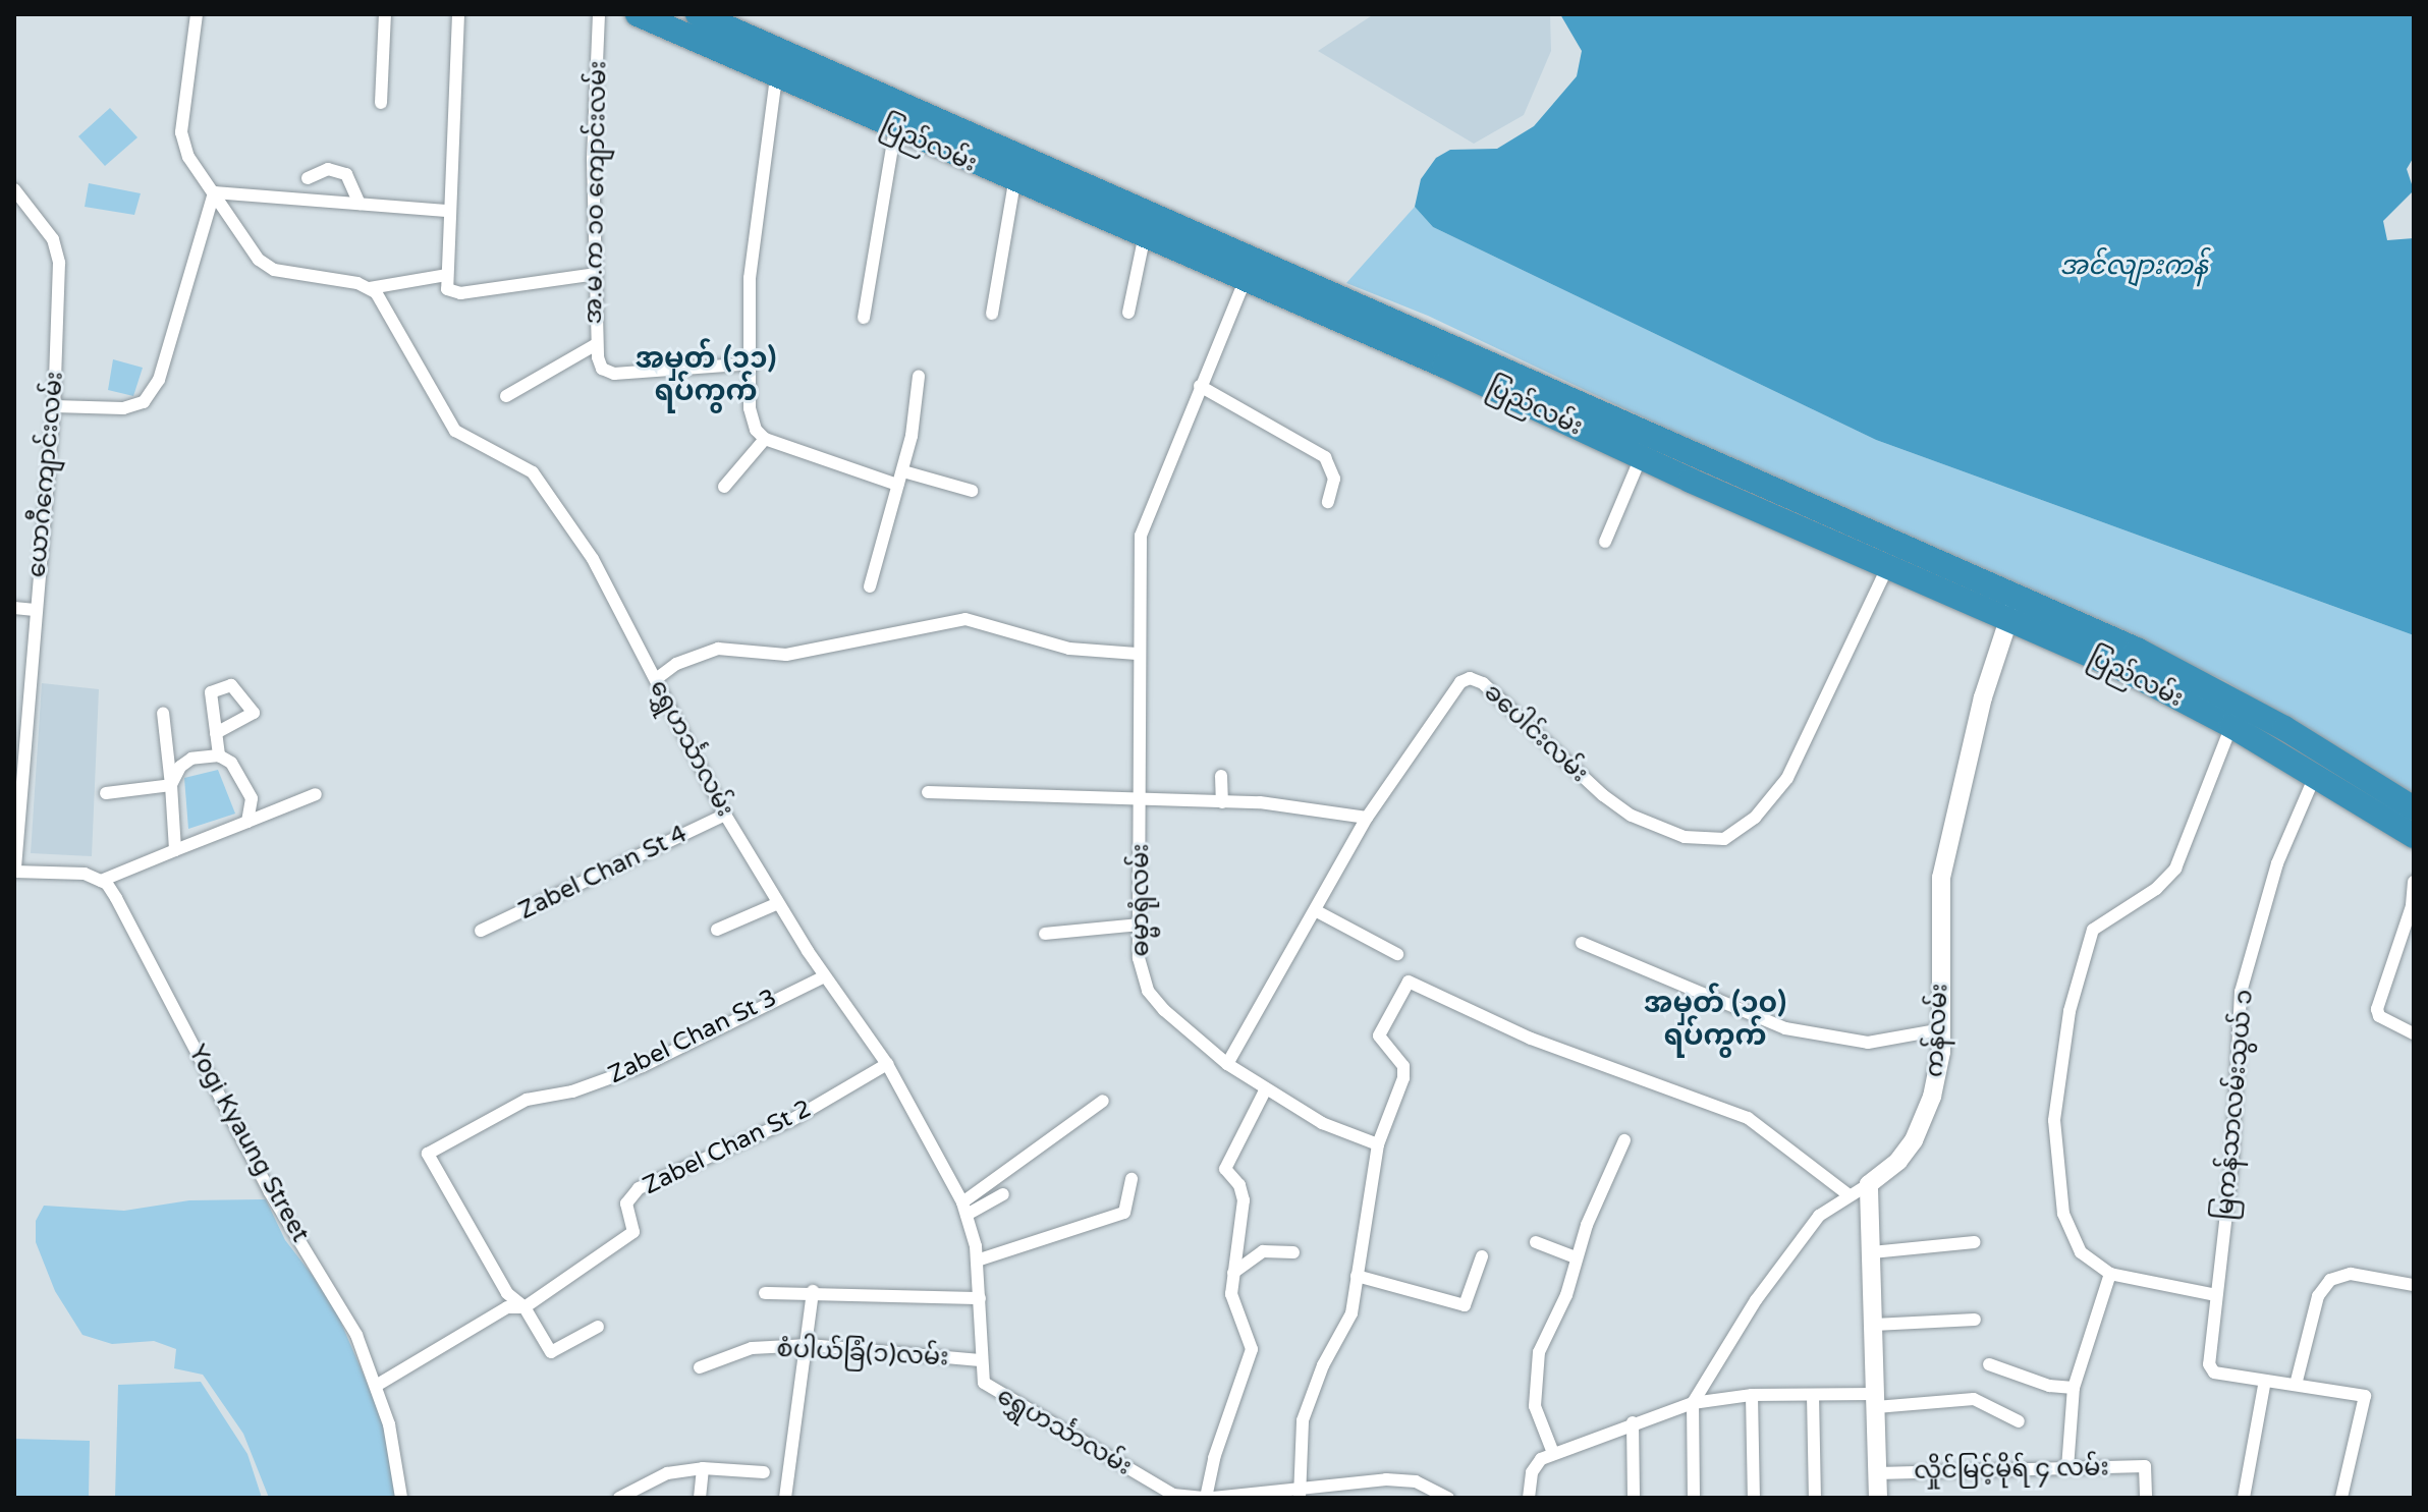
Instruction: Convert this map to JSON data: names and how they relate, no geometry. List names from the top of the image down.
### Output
{
  "streets": {
    "highway": ["ပြည်လမ်း"],
    "main road": ["ကန်လမ်း"],
    "street": [
      "အ.မ.က ၁၀ ကျောင်းလမ်း",
      "ယောဂီကျောင်းလမ်း",
      "ခပေါင်းလမ်း",
      "ရွှေဟင်္သာလမ်း",
      "Zabel Chan St 4",
      "ဓမ္မာရုံလမ်း",
      "Zabel Chan St 3",
      "မြကန်သာလမ်းသွယ် ၁",
      "Yogi Kyaung Street",
      "Zabel Chan St 2",
      "စံပါယ်ခြံ(၁)လမ်း",
      "လှိုင်မြင့်မိုရ် ၄ လမ်း"
    ]
  },
  "crossings": [
    ["ပြည်လမ်း", "ခပေါင်းလမ်း"],
    ["ပြည်လမ်း", "ဓမ္မာရုံလမ်း"],
    ["ပြည်လမ်း", "ကန်လမ်း"],
    ["ပြည်လမ်း", "မြကန်သာလမ်းသွယ် ၁"],
    ["ခပေါင်းလမ်း", "ဓမ္မာရုံလမ်း"],
    ["ရွှေဟင်္သာလမ်း", "Zabel Chan St 4"],
    ["ရွှေဟင်္သာလမ်း", "Zabel Chan St 3"],
    ["ရွှေဟင်္သာလမ်း", "Zabel Chan St 2"],
    ["ရွှေဟင်္သာလမ်း", "စံပါယ်ခြံ(၁)လမ်း"],
    ["Zabel Chan St 3", "Zabel Chan St 2"]
  ],
  "districts": ["အမှတ် (၁၁) ရပ်ကွက်", "အမှတ် (၁၀) ရပ်ကွက်"],
  "water": ["အင်လျားကန်"]
}
